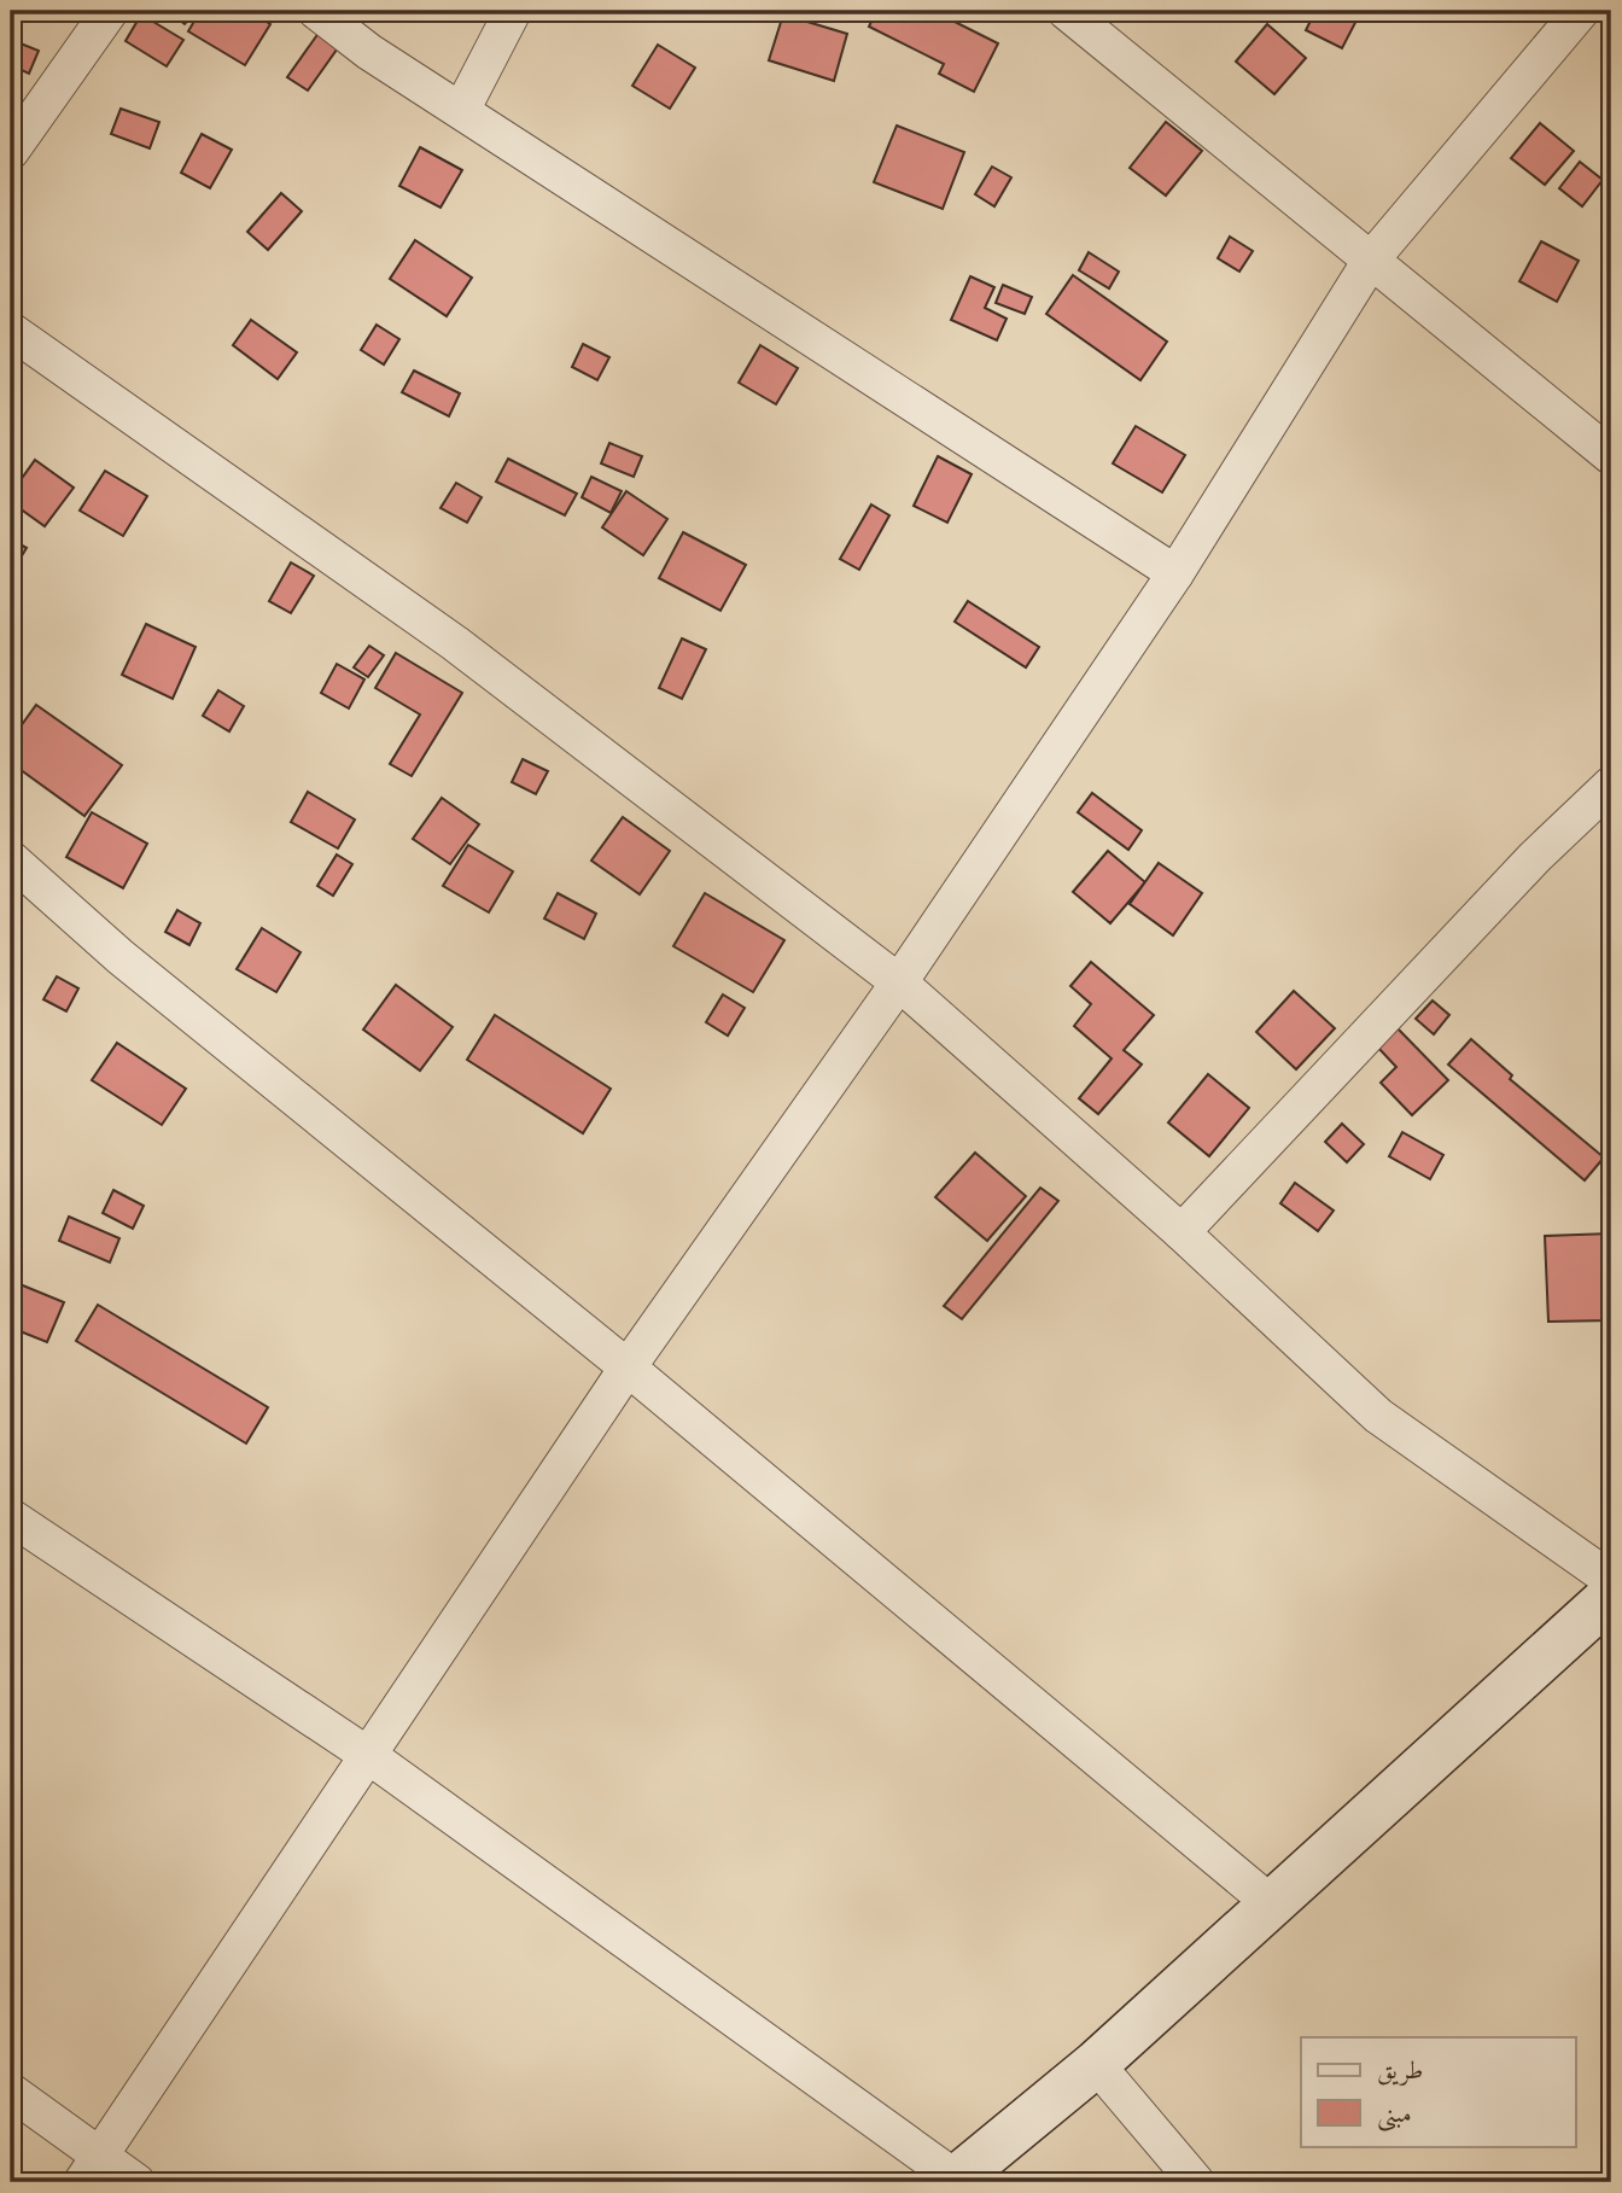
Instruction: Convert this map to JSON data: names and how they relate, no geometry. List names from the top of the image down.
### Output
{
  "legend": ["طريق", "مبنى"]
}
